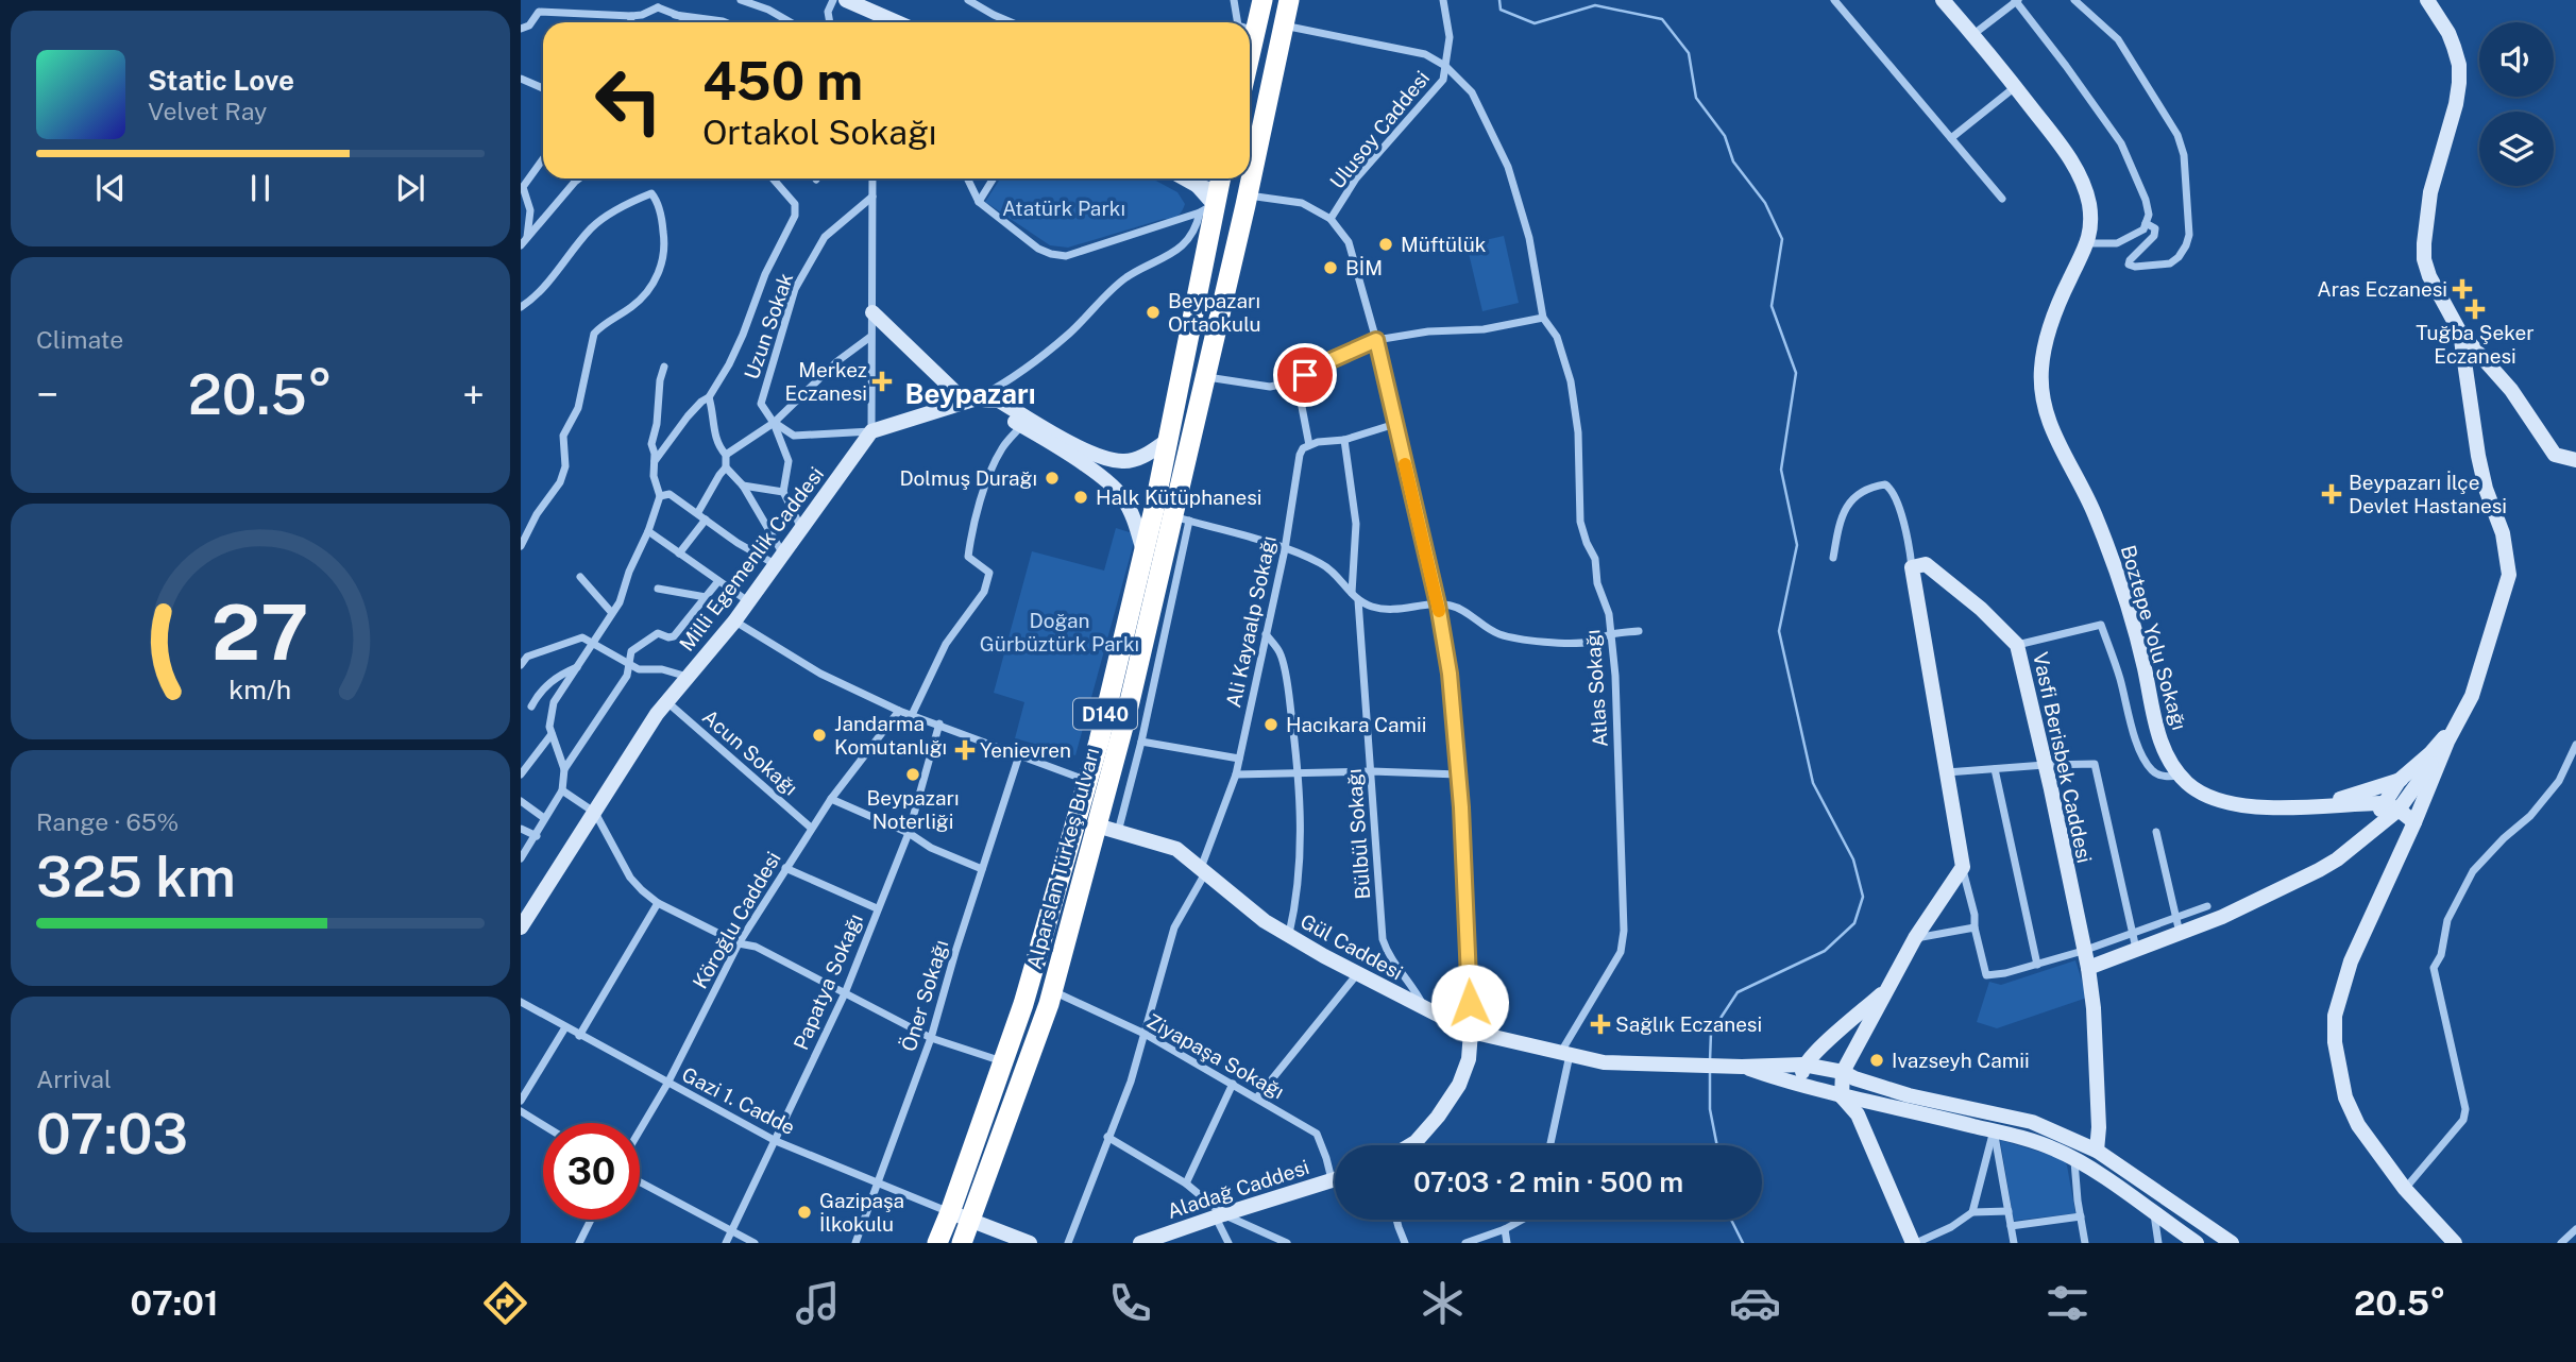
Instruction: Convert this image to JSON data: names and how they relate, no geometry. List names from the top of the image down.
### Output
{
  "streets": {
    "highway": ["D140", "Alparslan Türkeş Bulvarı"],
    "street": [
      "Ulusoy Caddesi",
      "Uzun Sokak",
      "Milli Egemenlik Caddesi",
      "Ali Kayaalp Sokağı",
      "Boztepe Yolu Sokağı",
      "Atlas Sokağı",
      "Acun Sokağı",
      "Vasfi Berisbek Caddesi",
      "Bülbül Sokağı",
      "Köroğlu Caddesi",
      "Gül Caddesi",
      "Papatya Sokağı",
      "Öner Sokağı",
      "Ziyapaşa Sokağı",
      "Gazi 1. Cadde",
      "Aladağ Caddesi"
    ]
  },
  "crossings": [
    ["Ulusoy Caddesi", "Atlas Sokağı"],
    ["Milli Egemenlik Caddesi", "Acun Sokağı"],
    ["Ali Kayaalp Sokağı", "Gül Caddesi"],
    ["Ali Kayaalp Sokağı", "Ziyapaşa Sokağı"],
    ["Atlas Sokağı", "Gül Caddesi"],
    ["Acun Sokağı", "Köroğlu Caddesi"],
    ["Vasfi Berisbek Caddesi", "Gül Caddesi"],
    ["Bülbül Sokağı", "Gül Caddesi"],
    ["Alparslan Türkeş Bulvarı", "Gül Caddesi"],
    ["Alparslan Türkeş Bulvarı", "Ziyapaşa Sokağı"],
    ["Alparslan Türkeş Bulvarı", "Gazi 1. Cadde"],
    ["Köroğlu Caddesi", "Gazi 1. Cadde"],
    ["Papatya Sokağı", "Gazi 1. Cadde"],
    ["Öner Sokağı", "Gazi 1. Cadde"],
    ["Ziyapaşa Sokağı", "Aladağ Caddesi"]
  ],
  "districts": ["Beypazarı"],
  "parks": ["Atatürk Parkı", "Doğan Gürbüztürk Parkı"],
  "places": {
    "other": [
      "Müftülük",
      "BİM",
      "Beypazarı Ortaokulu",
      "Dolmuş Durağı",
      "Halk Kütüphanesi",
      "Hacıkara Camii",
      "Jandarma Komutanlığı",
      "Beypazarı Noterliği",
      "Ivazseyh Camii",
      "Gazipaşa İlkokulu"
    ],
    "health": [
      "Aras Eczanesi",
      "Tuğba Şeker Eczanesi",
      "Merkez Eczanesi",
      "Beypazarı İlçe Devlet Hastanesi",
      "Yenievren",
      "Sağlık Eczanesi"
    ]
  },
  "page": {
    "turn": ["450 m", "Ortakol Sokağı"],
    "song": ["Static Love", "Velvet Ray"],
    "tile": [
      "Climate",
      ["Range · 65%", "325 km"],
      ["Arrival", "07:03"]
    ],
    "heat": ["−", "20.5°", "+"],
    "limit": "30",
    "trip": "07:03 · 2 min · 500 m",
    "tabs": ["07:01", "20.5°"],
    "gauge": ["27", "km/h"]
  }
}
